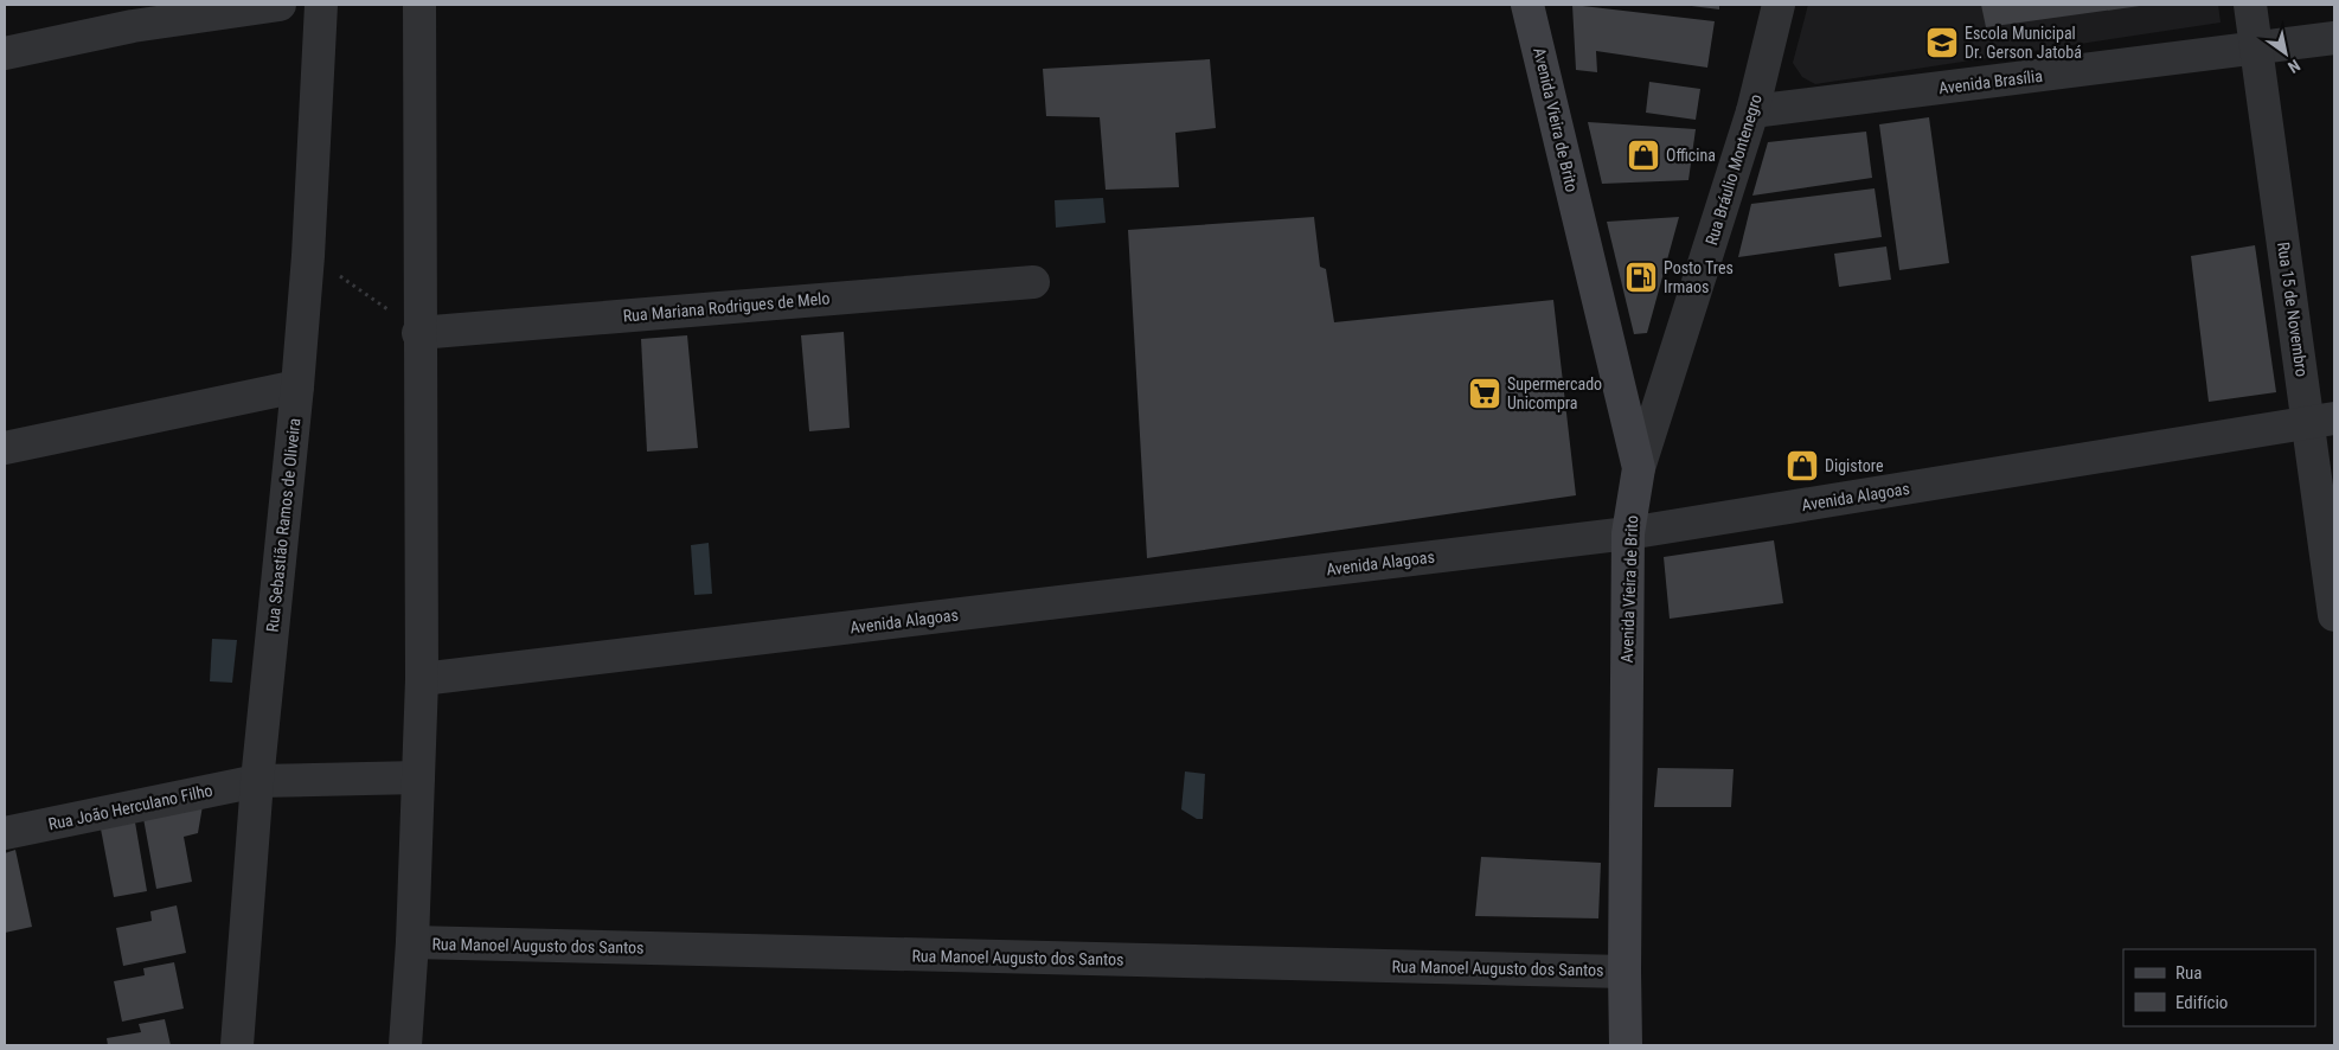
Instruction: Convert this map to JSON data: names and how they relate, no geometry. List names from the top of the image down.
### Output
{
  "streets": {
    "main road": ["Avenida Vieira de Brito"],
    "street": [
      "Avenida Brasília",
      "Rua Bráulio Montenegro",
      "Rua Mariana Rodrigues de Melo",
      "Rua 15 de Novembro",
      "Avenida Alagoas",
      "Rua Sebastião Ramos de Oliveira",
      "Rua João Herculano Filho",
      "Rua Manoel Augusto dos Santos"
    ]
  },
  "crossings": [
    ["Avenida Brasília", "Rua Bráulio Montenegro"],
    ["Avenida Brasília", "Rua 15 de Novembro"],
    ["Avenida Vieira de Brito", "Rua Bráulio Montenegro"],
    ["Avenida Vieira de Brito", "Avenida Alagoas"],
    ["Avenida Vieira de Brito", "Rua Manoel Augusto dos Santos"],
    ["Rua 15 de Novembro", "Avenida Alagoas"],
    ["Rua Sebastião Ramos de Oliveira", "Rua João Herculano Filho"]
  ],
  "places": {
    "school or university": ["Escola Municipal Dr. Gerson Jatobá"],
    "shop": ["Officina", "Digistore"],
    "fuel station": ["Posto Tres Irmaos"],
    "supermarket": ["Supermercado Unicompra"]
  },
  "legend": ["Rua", "Edifício"],
  "north": "bottom right"
}
